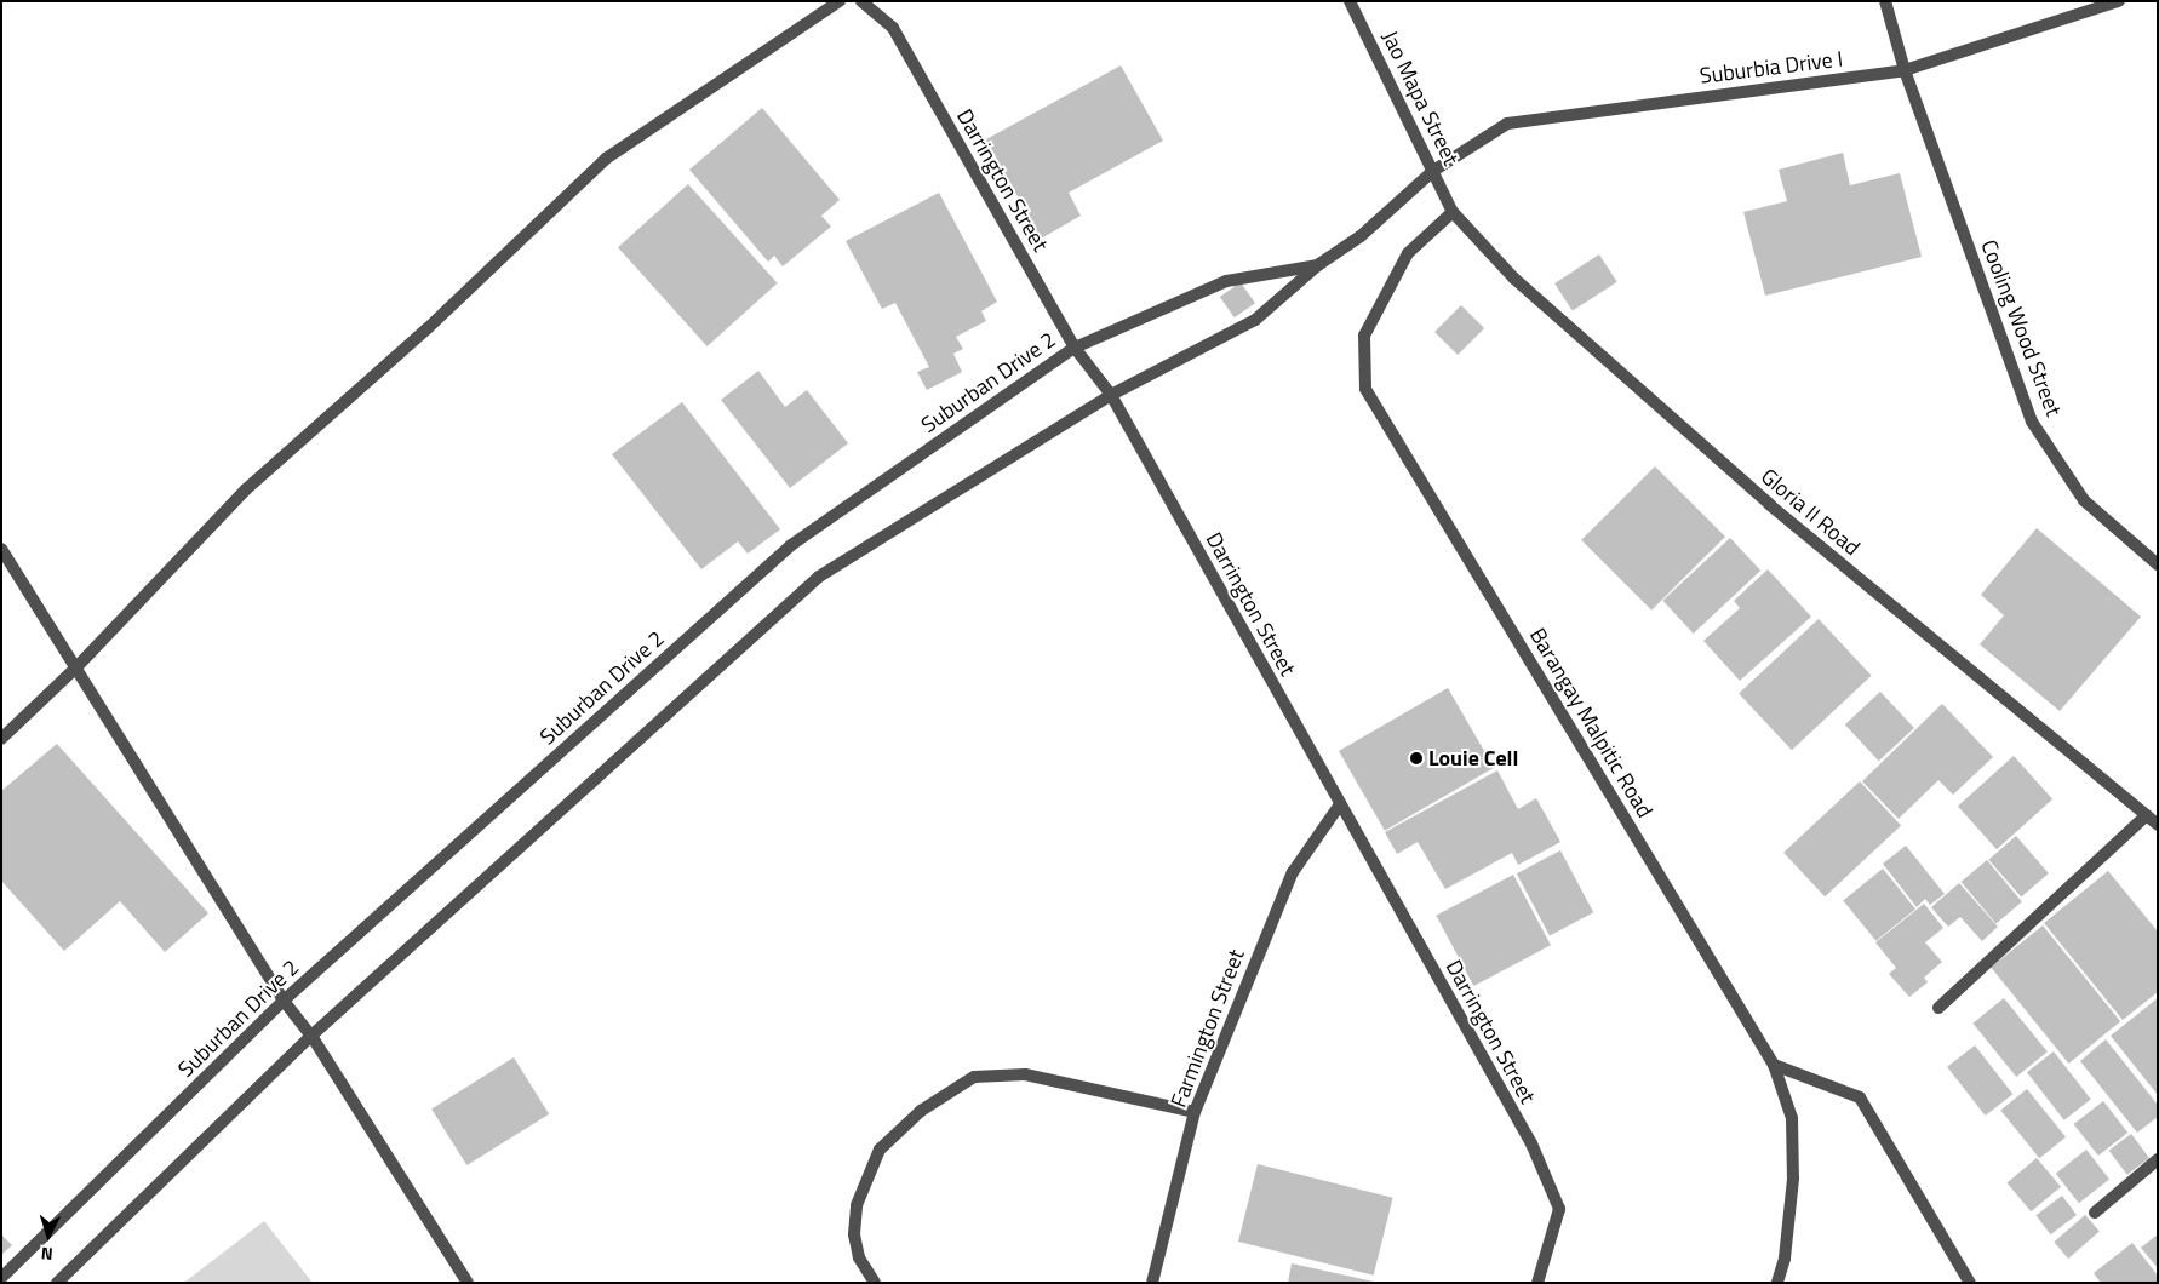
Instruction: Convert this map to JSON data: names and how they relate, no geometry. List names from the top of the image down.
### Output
{
  "streets": {
    "street": [
      "Suburbia Drive I",
      "Jao Mapa Street",
      "Darrington Street",
      "Cooling Wood Street",
      "Suburban Drive 2",
      "Gloria II Road",
      "Barangay Malpitic Road",
      "Farmington Street"
    ]
  },
  "crossings": [
    ["Suburbia Drive I", "Jao Mapa Street"],
    ["Suburbia Drive I", "Cooling Wood Street"],
    ["Suburbia Drive I", "Suburban Drive 2"],
    ["Jao Mapa Street", "Suburban Drive 2"],
    ["Jao Mapa Street", "Gloria II Road"],
    ["Jao Mapa Street", "Barangay Malpitic Road"],
    ["Darrington Street", "Suburban Drive 2"],
    ["Darrington Street", "Farmington Street"],
    ["Gloria II Road", "Barangay Malpitic Road"]
  ],
  "places": ["Louie Cell"],
  "north": "bottom"
}
